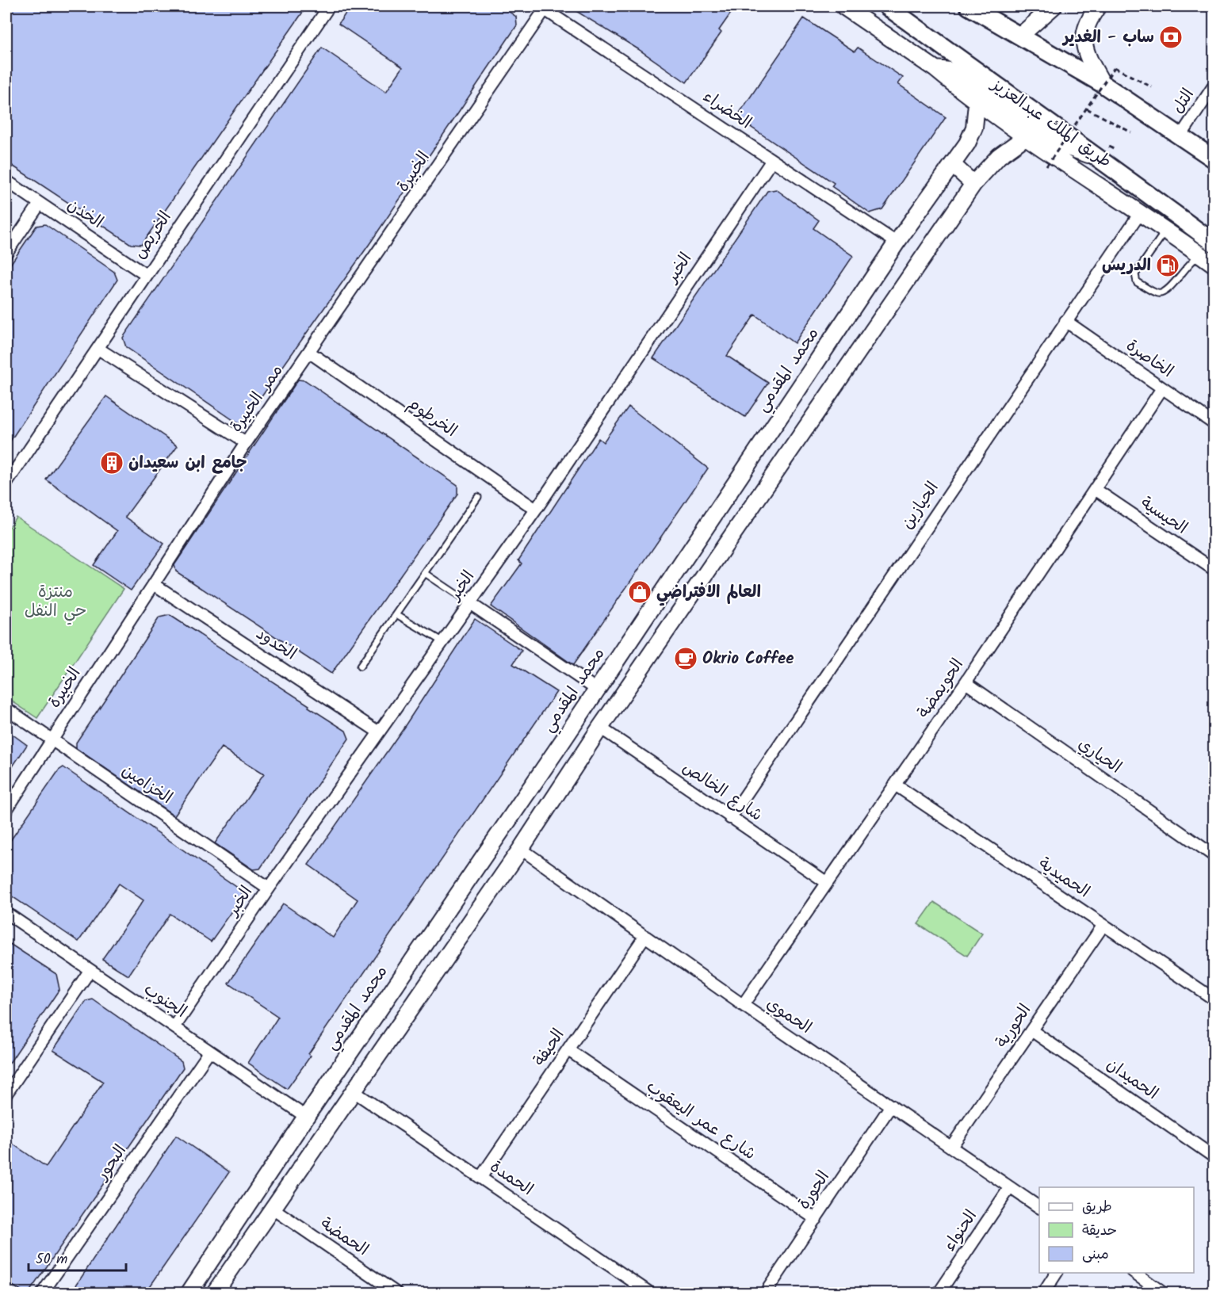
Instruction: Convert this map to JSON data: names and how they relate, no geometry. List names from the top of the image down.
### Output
{
  "streets": {
    "main road": ["طريق الملك عبدالعزيز"],
    "street": [
      "التل",
      "الخضراء",
      "الخبيرة",
      "الخذن",
      "الخريص",
      "الخبر",
      "الخاصرة",
      "محمد المقدمي",
      "ممر الخبيرة",
      "الخرطوم",
      "الحيازين",
      "الحيسية",
      "الخدود",
      "الحويمضة",
      "الحياري",
      "الخزامين",
      "شارع الخالص",
      "الحميدية",
      "الجنوب",
      "الحموي",
      "الحورية",
      "الحيفة",
      "الحميدان",
      "شارع عمر اليعقوب",
      "البحور",
      "الحمدة",
      "الحورة",
      "الحنواء",
      "الحمضة"
    ]
  },
  "crossings": [
    ["الخضراء", "الخبيرة"],
    ["الخضراء", "الخبر"],
    ["الخضراء", "محمد المقدمي"],
    ["الخبيرة", "ممر الخبيرة"],
    ["الخبيرة", "الخرطوم"],
    ["الخبيرة", "الخدود"],
    ["الخبيرة", "الخزامين"],
    ["الخذن", "الخريص"],
    ["الخبر", "الخرطوم"],
    ["الخبر", "الخدود"],
    ["الخبر", "الخزامين"],
    ["الخبر", "الجنوب"],
    ["الخاصرة", "الحيازين"],
    ["الخاصرة", "الحويمضة"],
    ["محمد المقدمي", "الجنوب"],
    ["ممر الخبيرة", "الخرطوم"],
    ["ممر الخبيرة", "الخدود"],
    ["الحيازين", "شارع الخالص"],
    ["الحيسية", "الحويمضة"],
    ["الحويمضة", "الحياري"],
    ["الحويمضة", "شارع الخالص"],
    ["الحويمضة", "الحميدية"],
    ["الحويمضة", "الحموي"],
    ["الحميدية", "الحورية"],
    ["الجنوب", "البحور"],
    ["الحموي", "الحورية"],
    ["الحموي", "الحيفة"],
    ["الحموي", "الحورة"],
    ["الحموي", "الحنواء"],
    ["الحورية", "الحميدان"],
    ["الحيفة", "شارع عمر اليعقوب"],
    ["الحيفة", "الحمدة"],
    ["شارع عمر اليعقوب", "الحورة"]
  ],
  "parks": ["منتزة حي النفل"],
  "places": {
    "bank": ["ساب - الغدير"],
    "fuel station": ["الدريس"],
    "building": ["جامع ابن سعيدان"],
    "shop": ["العالم الافتراضي"],
    "cafe": ["Okrio Coffee"]
  },
  "legend": ["طريق", "حديقة", "مبنى"],
  "scale_bar": "50 m"
}
